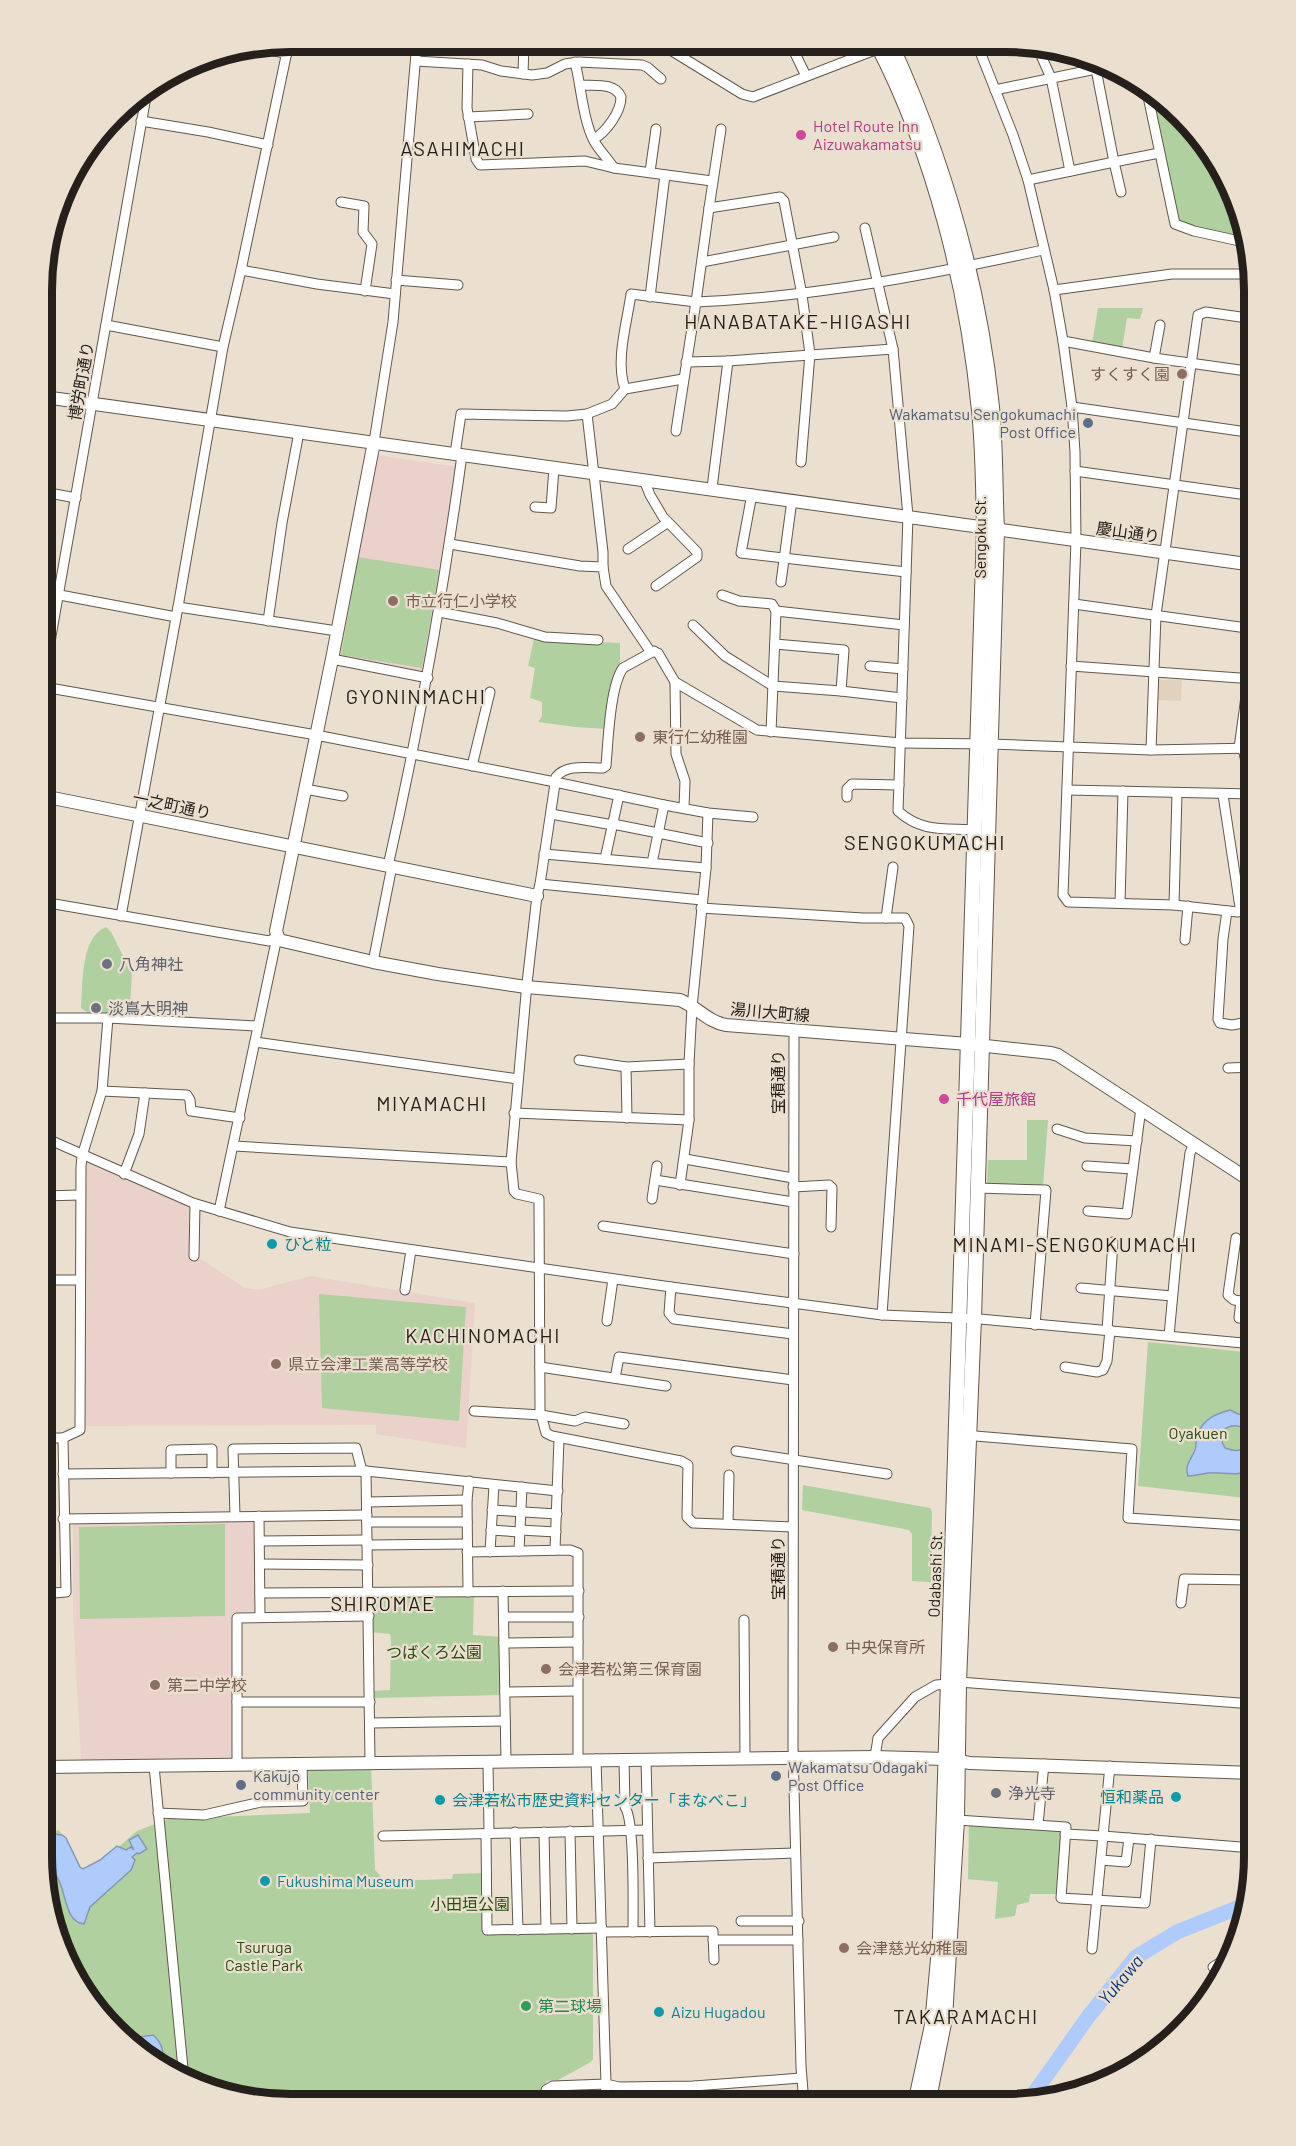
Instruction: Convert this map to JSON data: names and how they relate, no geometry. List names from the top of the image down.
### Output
{
  "streets": {
    "main road": ["Sengoku St.", "Odabashi St."],
    "street": [
      "博労町通り",
      "慶山通り",
      "一之町通り",
      "湯川大町線",
      "宝積通り"
    ]
  },
  "crossings": [
    ["博労町通り", "慶山通り"],
    ["慶山通り", "Sengoku St."],
    ["Sengoku St.", "湯川大町線"],
    ["Sengoku St.", "Odabashi St."],
    ["湯川大町線", "宝積通り"],
    ["湯川大町線", "Odabashi St."]
  ],
  "districts": [
    "ASAHIMACHI",
    "HANABATAKE-HIGASHI",
    "GYONINMACHI",
    "SENGOKUMACHI",
    "MIYAMACHI",
    "MINAMI-SENGOKUMACHI",
    "KACHINOMACHI",
    "SHIROMAE",
    "TAKARAMACHI"
  ],
  "water": ["Yukawa"],
  "parks": [
    "Oyakuen",
    "つばくろ公園",
    "小田垣公園",
    "Tsuruga Castle Park"
  ],
  "places": [
    "Hotel Route Inn Aizuwakamatsu",
    "すくすく園",
    "Wakamatsu Sengokumachi Post Office",
    "市立行仁小学校",
    "東行仁幼稚園",
    "八角神社",
    "淡嶌大明神",
    "千代屋旅館",
    "ひと粒",
    "県立会津工業高等学校",
    "中央保育所",
    "会津若松第三保育園",
    "第二中学校",
    "Wakamatsu Odagaki Post Office",
    "Kakujo community center",
    "浄光寺",
    "恒和薬品",
    "会津若松市歴史資料センター「まなべこ」",
    "Fukushima Museum",
    "会津慈光幼稚園",
    "第二球場",
    "Aizu Hugadou"
  ]
}
